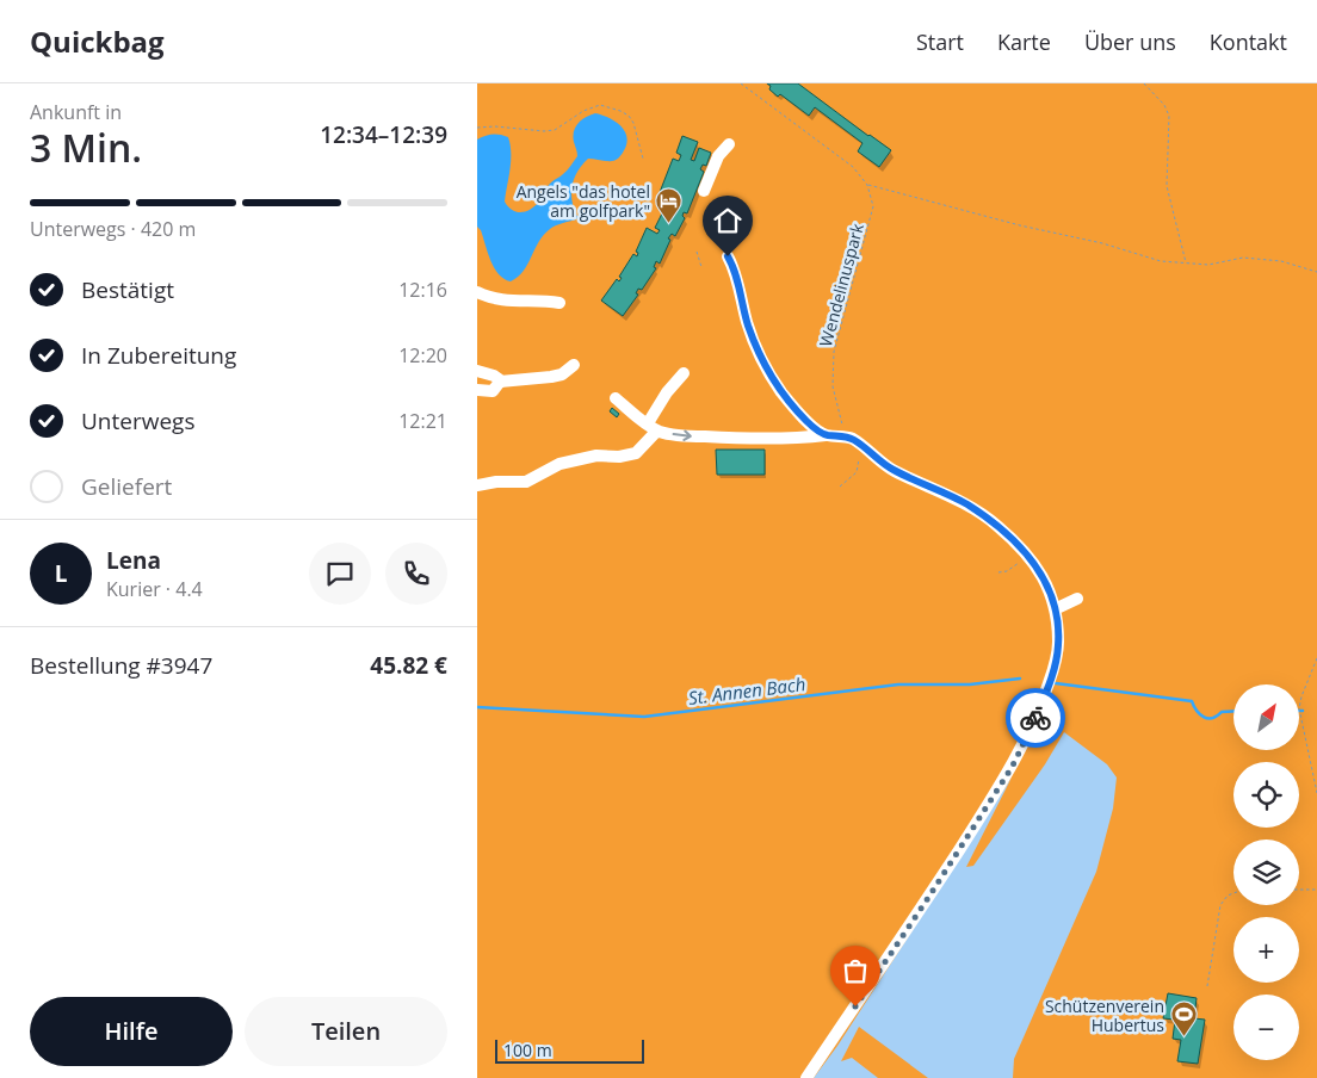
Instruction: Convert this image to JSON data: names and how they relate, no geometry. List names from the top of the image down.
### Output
{
  "streets": {
    "path": ["Wendelinuspark"]
  },
  "water": ["St. Annen Bach"],
  "places": {
    "hotel": ["Angels \"das hotel am golfpark\""],
    "sports": ["Schützenverein Hubertus"]
  },
  "scale_bar": "100 m",
  "north": "top right",
  "page": {
    "header": "Quickbag",
    "nav": [
      "Start",
      "Karte",
      "Über uns",
      "Kontakt"
    ],
    "heading": ["3 Min.", "Ankunft in", "12:34–12:39"],
    "panel": [
      "Lena",
      "Kurier · 4.4",
      "Bestellung #3947",
      "45.82 €"
    ],
    "bar": "Unterwegs · 420 m",
    "list": [
      ["Bestätigt", "12:16"],
      ["In Zubereitung", "12:20"],
      ["Unterwegs", "12:21"],
      "Geliefert"
    ],
    "round": "L",
    "map_buttons": ["+", "−"],
    "buttons": ["Hilfe", "Teilen"],
    "scale": "100 m"
  }
}
